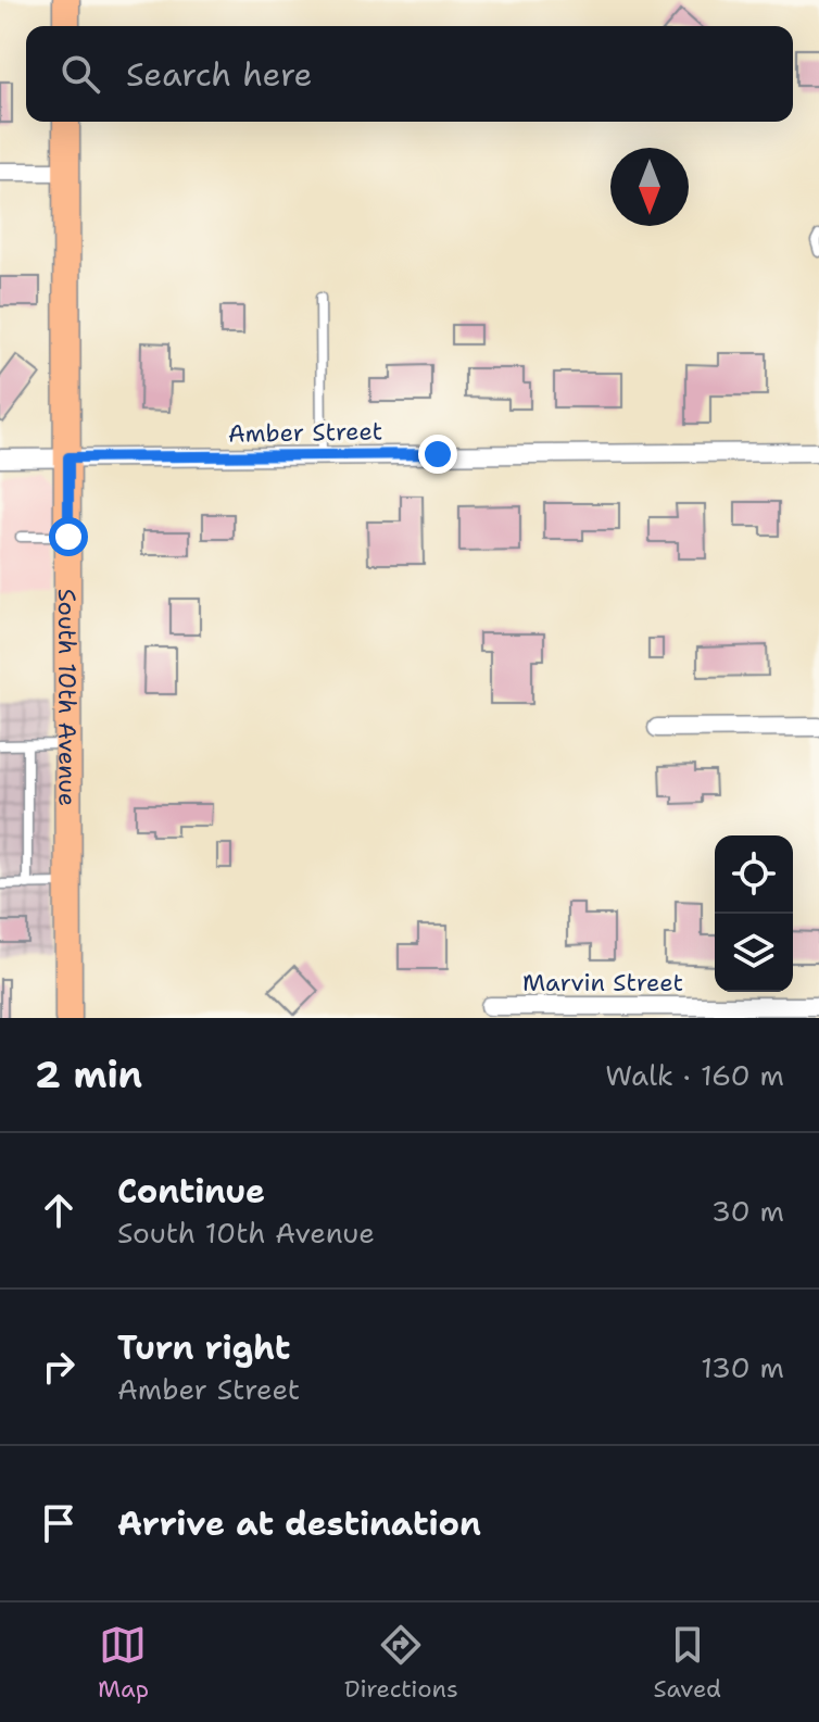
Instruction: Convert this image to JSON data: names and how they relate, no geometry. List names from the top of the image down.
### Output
{
  "streets": {
    "main road": ["South 10th Avenue"],
    "street": ["Amber Street", "Marvin Street"]
  },
  "crossings": [
    ["Amber Street", "South 10th Avenue"]
  ],
  "north": "bottom",
  "page": {
    "search": "Search here",
    "heading": ["2 min", "Walk · 160 m"],
    "list": [
      ["Continue", "South 10th Avenue", "30 m"],
      ["Turn right", "Amber Street", "130 m"],
      "Arrive at destination"
    ],
    "nav": ["Map", "Directions", "Saved"]
  }
}
